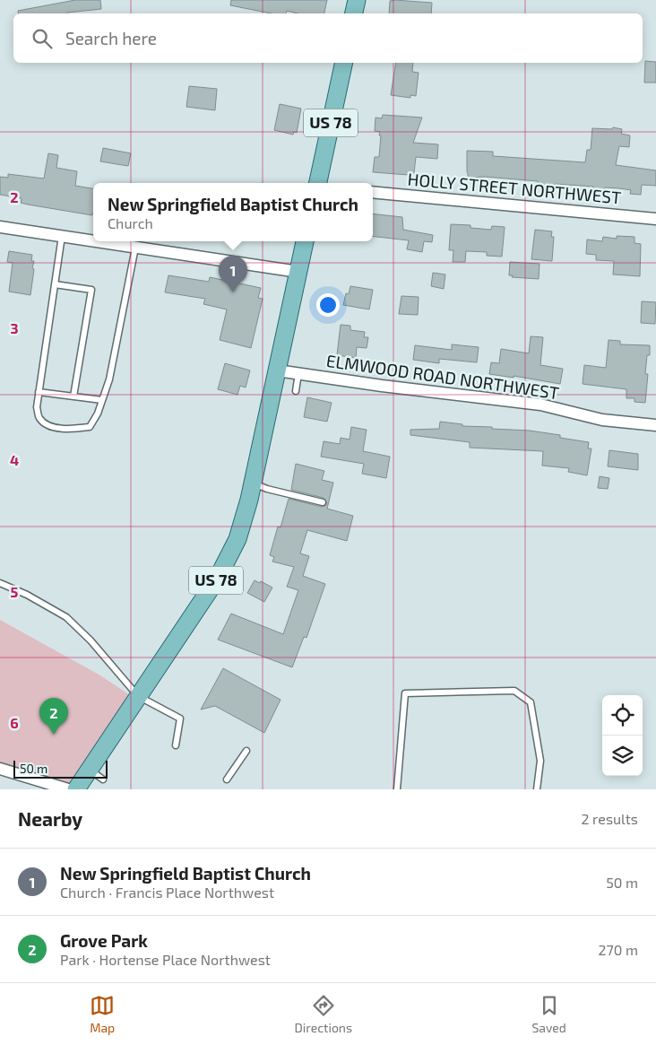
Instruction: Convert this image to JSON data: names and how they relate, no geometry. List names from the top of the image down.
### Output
{
  "streets": {
    "main road": ["US 78"],
    "street": ["HOLLY STREET NORTHWEST", "ELMWOOD ROAD NORTHWEST"]
  },
  "crossings": [
    ["US 78", "ELMWOOD ROAD NORTHWEST"]
  ],
  "scale_bar": "50 m",
  "page": {
    "search": "Search here",
    "popup": ["New Springfield Baptist Church", "Church"],
    "pins": ["1", "2"],
    "scale": "50 m",
    "heading": ["Nearby", "2 results"],
    "list": [
      {
        "mark": "1",
        "name": "New Springfield Baptist Church",
        "note": "Church · Francis Place Northwest",
        "value": "50 m"
      },
      {
        "mark": "2",
        "name": "Grove Park",
        "note": "Park · Hortense Place Northwest",
        "value": "270 m"
      }
    ],
    "nav": ["Map", "Directions", "Saved"]
  },
  "grid": {
    "rows": [
      "2",
      "3",
      "4",
      "5",
      "6"
    ]
  }
}
